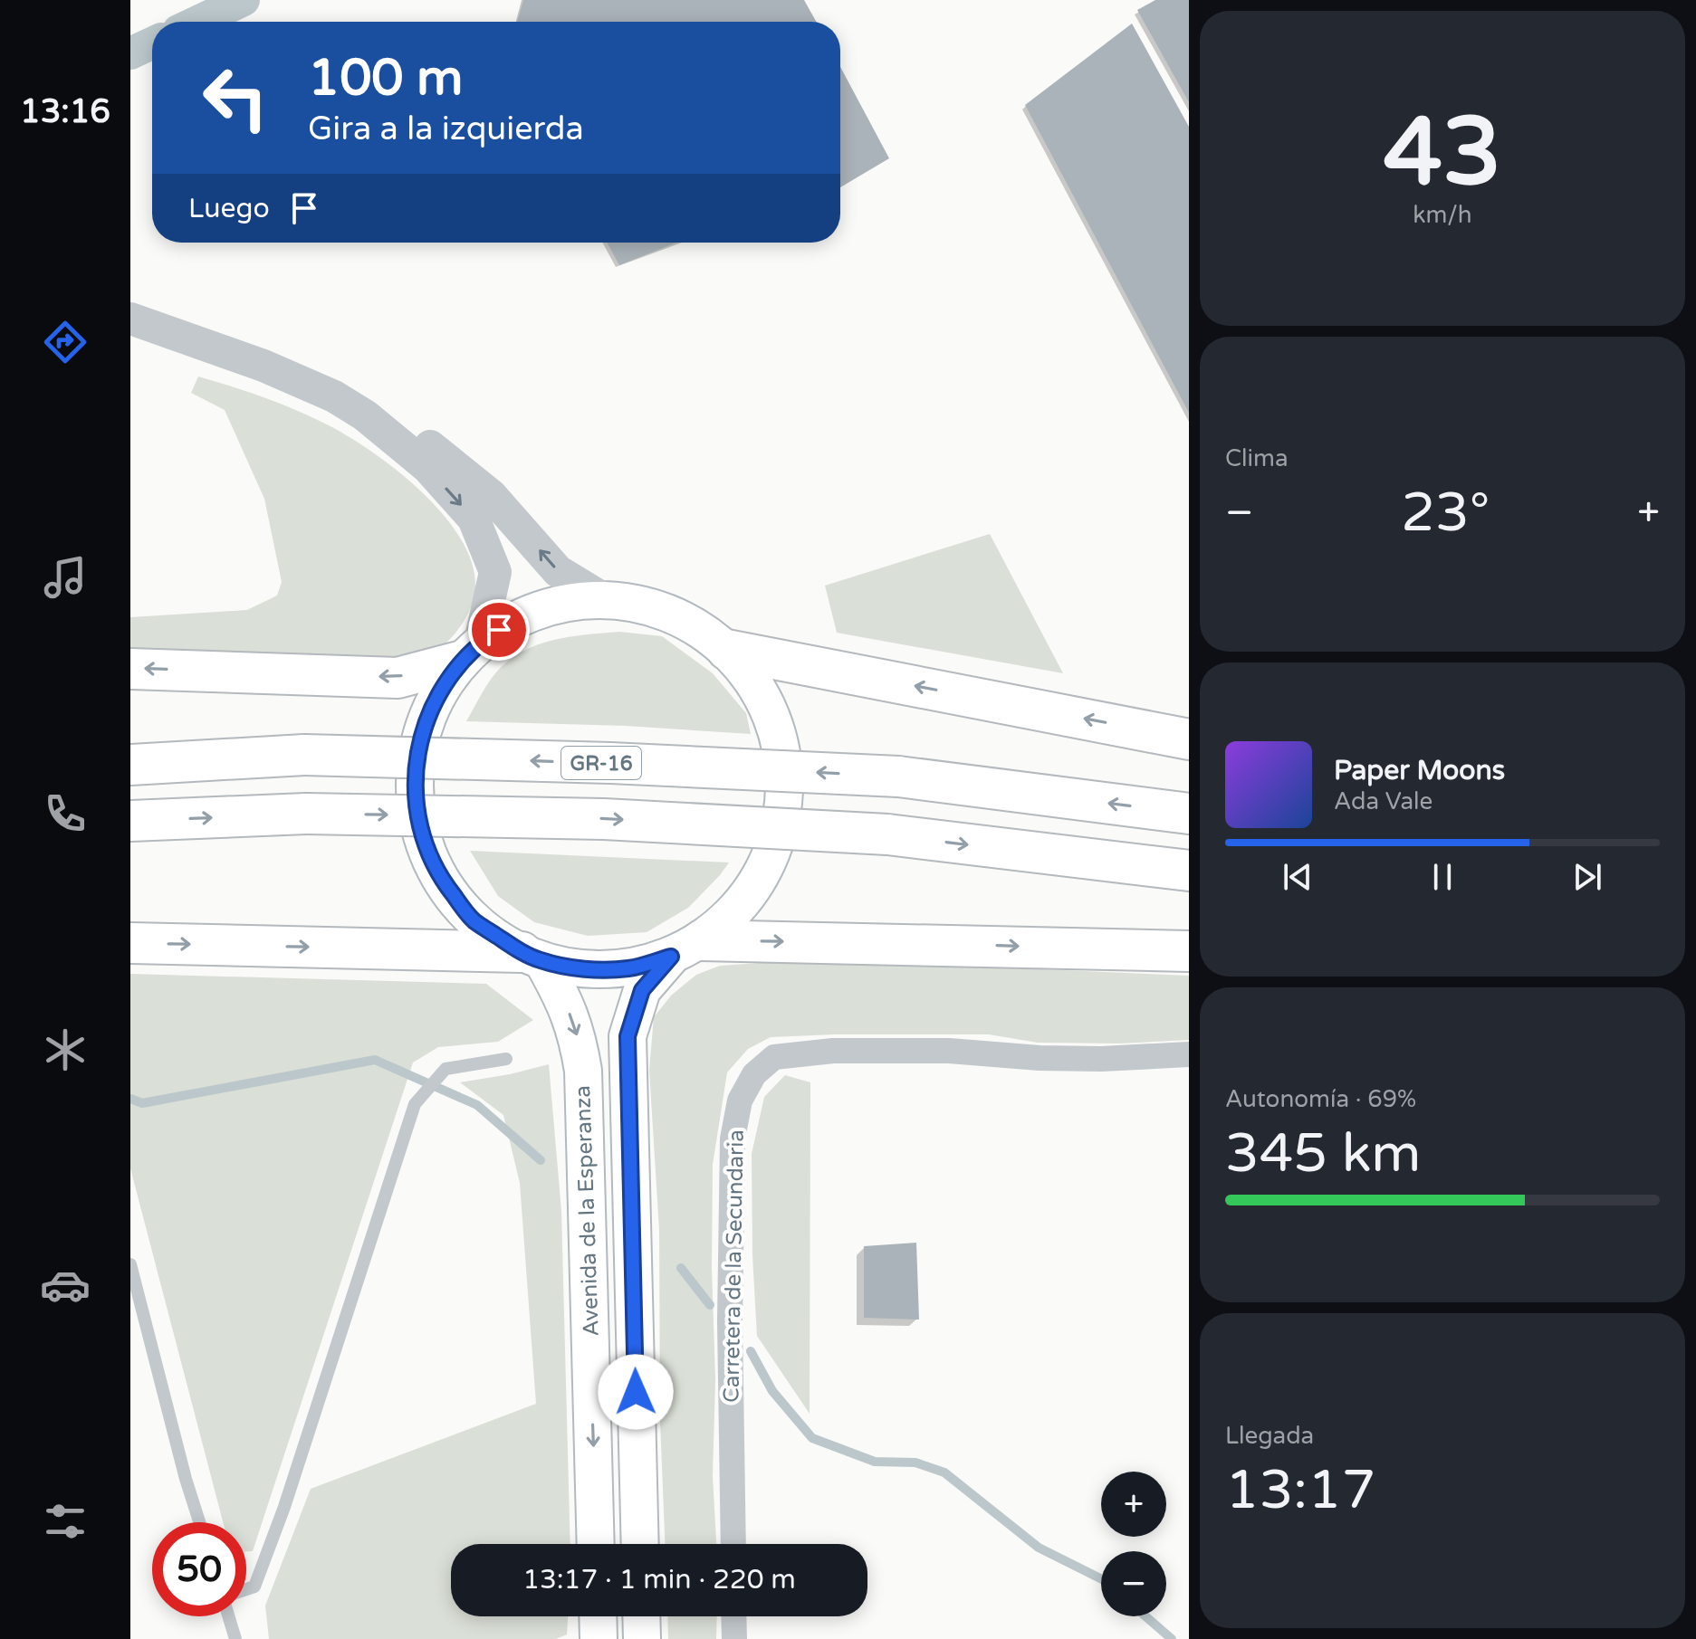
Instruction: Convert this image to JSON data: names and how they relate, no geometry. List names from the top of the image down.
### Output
{
  "streets": {
    "highway": ["GR-16"],
    "main road": ["Avenida de la Esperanza"],
    "street": ["Carretera de la Secundaria"]
  },
  "page": {
    "tabs": "13:16",
    "tile": [
      ["43", "km/h"],
      "Clima",
      ["Autonomía · 69%", "345 km"],
      ["Llegada", "13:17"]
    ],
    "turn": ["100 m", "Gira a la izquierda"],
    "then": "Luego",
    "heat": ["−", "23°", "+"],
    "song": ["Paper Moons", "Ada Vale"],
    "map_buttons": ["+", "−"],
    "limit": "50",
    "trip": "13:17 · 1 min · 220 m"
  }
}
